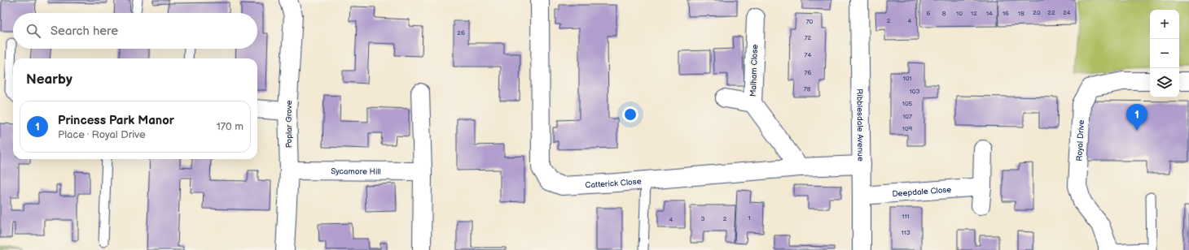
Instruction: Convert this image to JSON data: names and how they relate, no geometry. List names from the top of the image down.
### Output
{
  "streets": {
    "street": [
      "Malham Close",
      "Poplar Grove",
      "Ribblesdale Avenue",
      "Royal Drive",
      "Sycamore Hill",
      "Catterick Close",
      "Deepdale Close"
    ]
  },
  "crossings": [
    ["Malham Close", "Catterick Close"],
    ["Poplar Grove", "Sycamore Hill"],
    ["Ribblesdale Avenue", "Catterick Close"],
    ["Ribblesdale Avenue", "Deepdale Close"]
  ],
  "house_numbers": [
    "20",
    "22",
    "24",
    "6",
    "8",
    "10",
    "12",
    "14",
    "16",
    "18",
    "2",
    "4",
    "70",
    "26",
    "72",
    "74",
    "76",
    "101",
    "78",
    "103",
    "105",
    "107",
    "109",
    "111",
    "1",
    "3",
    "2",
    "4",
    "113"
  ],
  "page": {
    "map_buttons": ["+", "−"],
    "search": "Search here",
    "heading": "Nearby",
    "list": [
      {
        "mark": "1",
        "name": "Princess Park Manor",
        "note": "Place · Royal Drive",
        "value": "170 m"
      }
    ],
    "pins": "1"
  }
}
